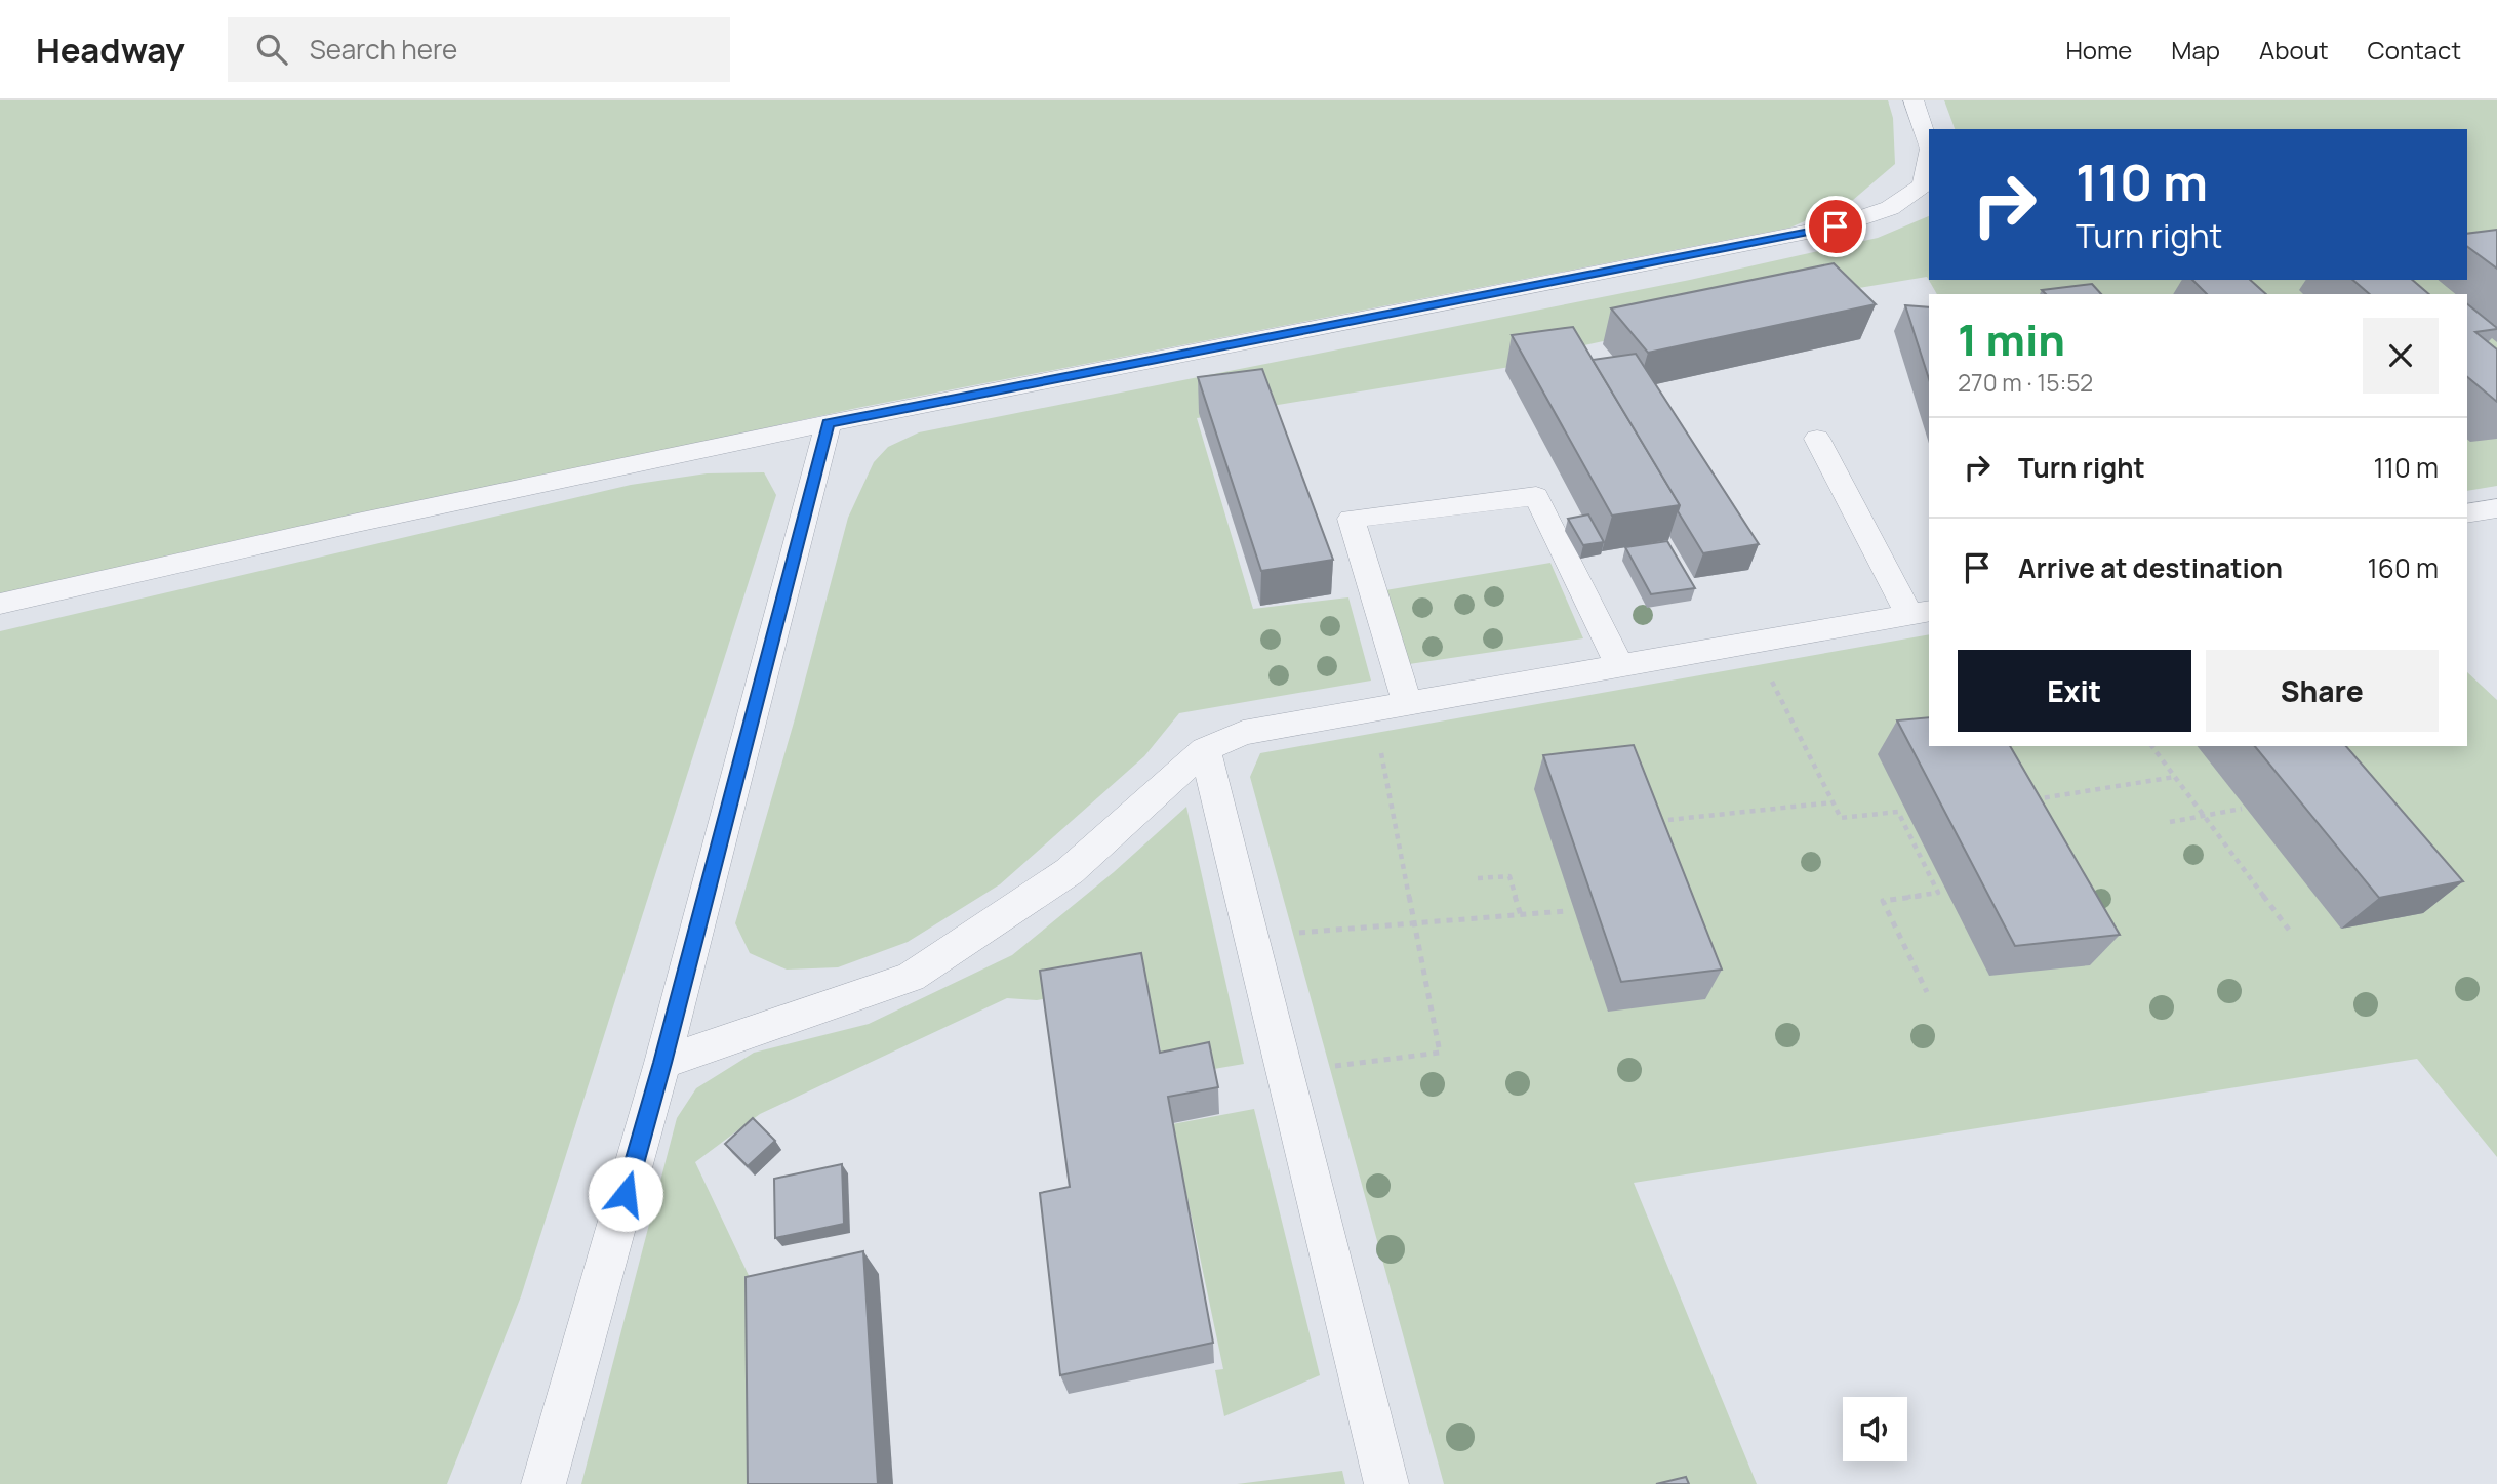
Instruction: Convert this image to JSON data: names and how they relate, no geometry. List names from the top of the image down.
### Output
{
  "page": {
    "header": "Headway",
    "search": "Search here",
    "nav": [
      "Home",
      "Map",
      "About",
      "Contact"
    ],
    "turn": ["110 m", "Turn right"],
    "heading": ["1 min", "270 m · 15:52"],
    "list": [
      {
        "name": "Turn right",
        "value": "110 m"
      },
      {
        "name": "Arrive at destination",
        "value": "160 m"
      }
    ],
    "buttons": ["Exit", "Share"]
  }
}
